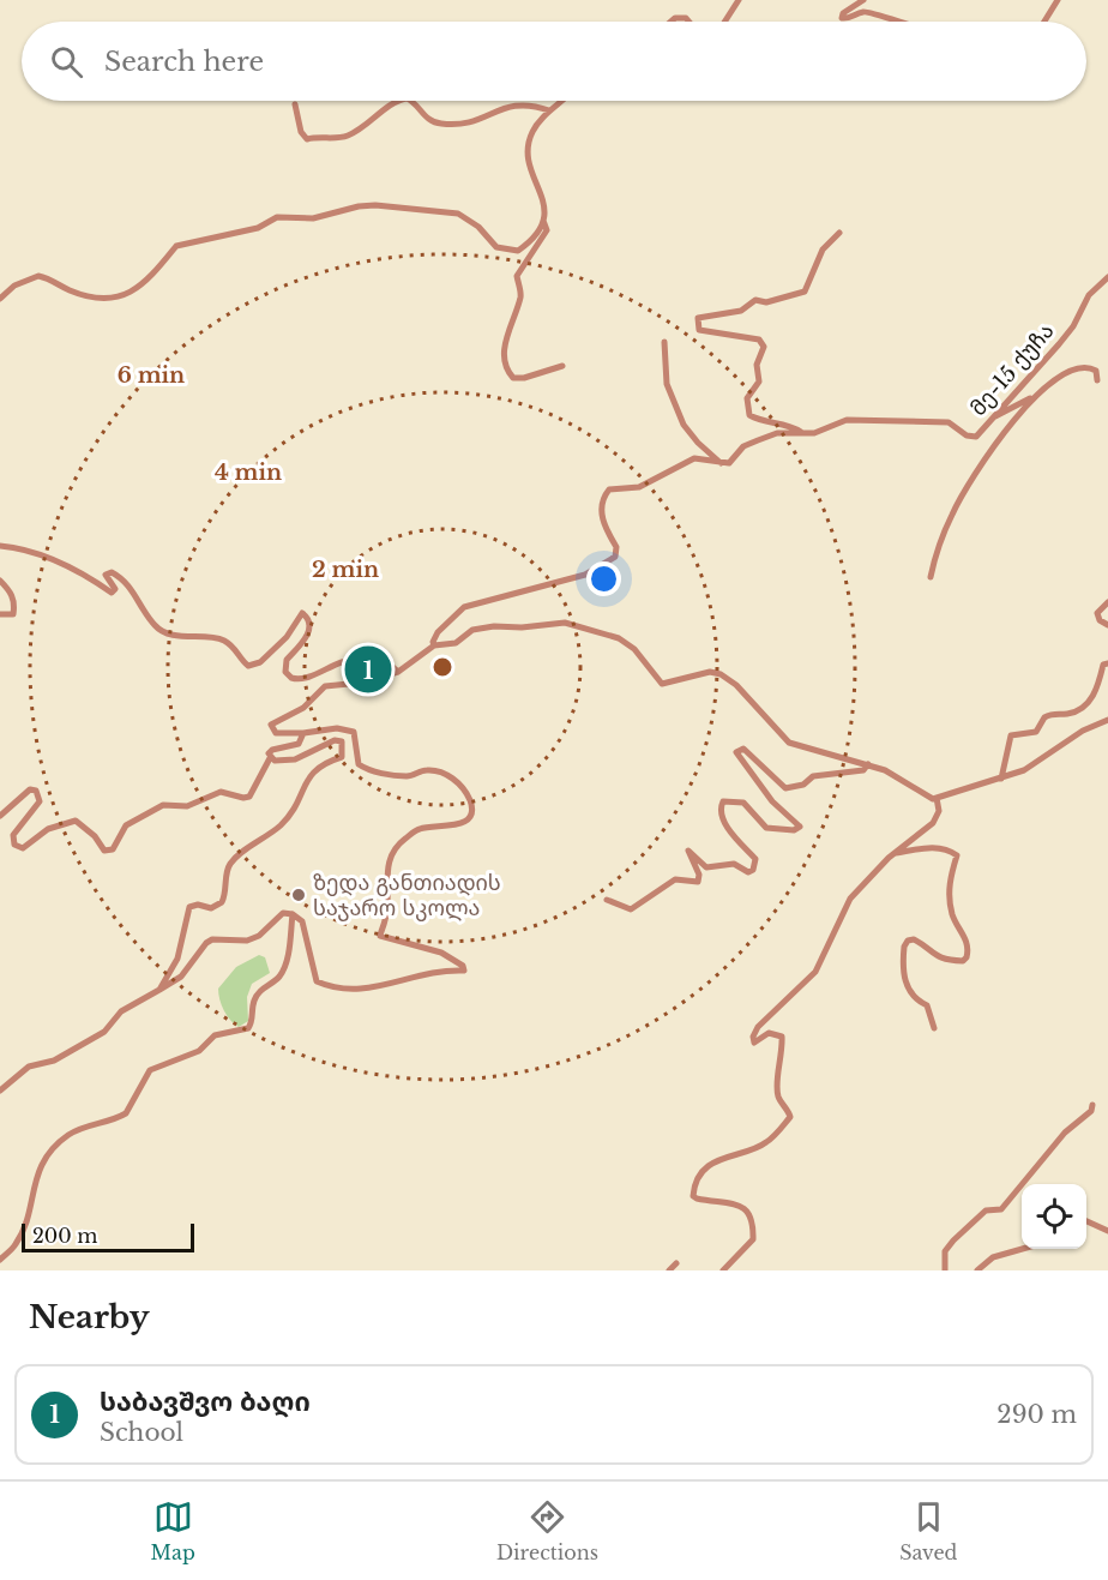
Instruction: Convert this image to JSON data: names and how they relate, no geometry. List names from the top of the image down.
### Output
{
  "streets": {
    "street": ["მე-15 ქუჩა"]
  },
  "places": ["ზედა განთიადის საჯარო სკოლა"],
  "scale_bar": "200 m",
  "page": {
    "search": "Search here",
    "pins": "1",
    "scale": "200 m",
    "heading": "Nearby",
    "list": [
      {
        "mark": "1",
        "name": "საბავშვო ბაღი",
        "note": "School",
        "value": "290 m"
      }
    ],
    "nav": ["Map", "Directions", "Saved"]
  },
  "rings": ["6 min", "4 min", "2 min"]
}
